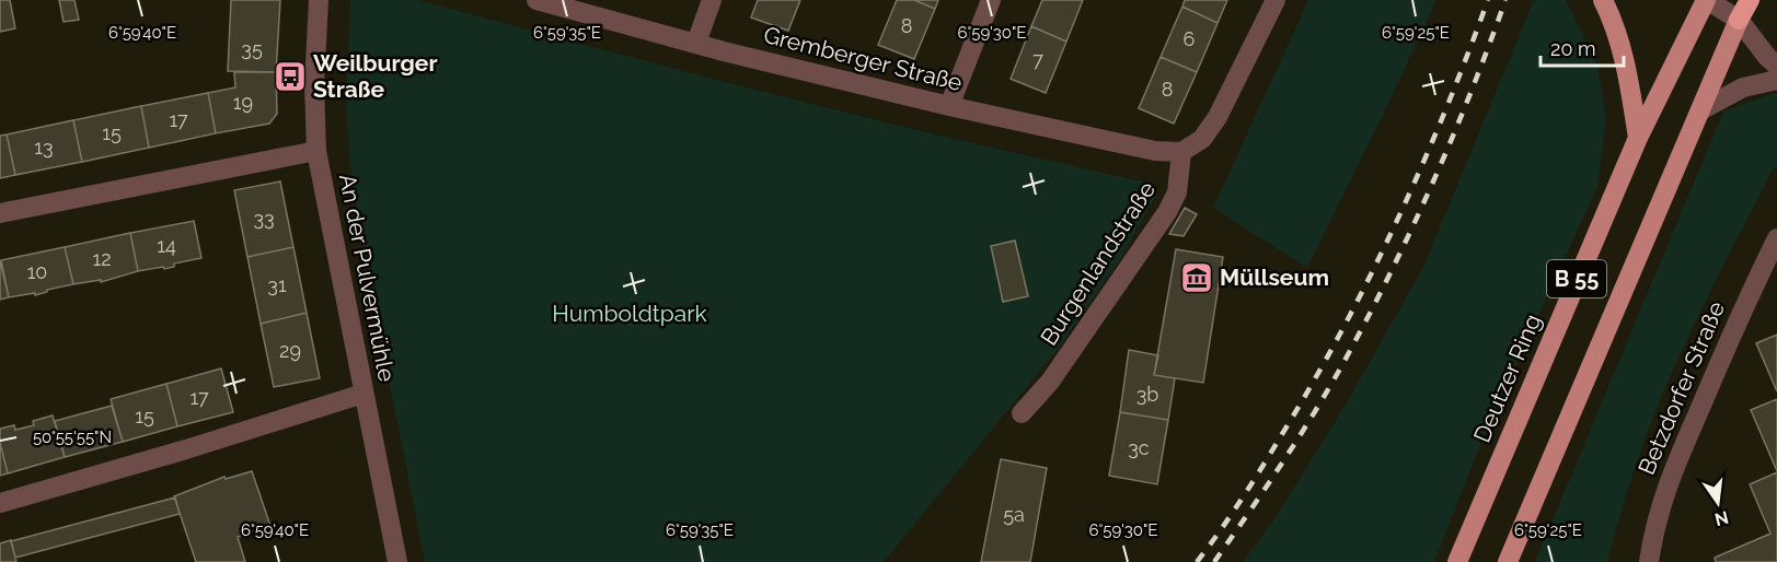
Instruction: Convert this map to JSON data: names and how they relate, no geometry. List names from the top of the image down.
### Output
{
  "streets": {
    "highway": ["B 55"],
    "main road": ["Deutzer Ring"],
    "street": [
      "Gremberger Straße",
      "Burgenlandstraße",
      "An der Pulvermühle",
      "Betzdorfer Straße"
    ]
  },
  "crossings": [
    ["Gremberger Straße", "Burgenlandstraße"],
    ["B 55", "Deutzer Ring"]
  ],
  "parks": ["Humboldtpark"],
  "places": {
    "bus stop": ["Weilburger Straße"],
    "museum": ["Müllseum"]
  },
  "house_numbers": [
    "8",
    "6",
    "35",
    "7",
    "8",
    "19",
    "17",
    "15",
    "13",
    "33",
    "14",
    "12",
    "10",
    "31",
    "29",
    "3b",
    "17",
    "15",
    "3c",
    "5a"
  ],
  "scale_bar": "20 m",
  "north": "bottom",
  "coordinates": [
    "6°59'40\"E",
    "6°59'35\"E",
    "6°59'30\"E",
    "6°59'25\"E",
    "50°55'55\"N"
  ]
}
